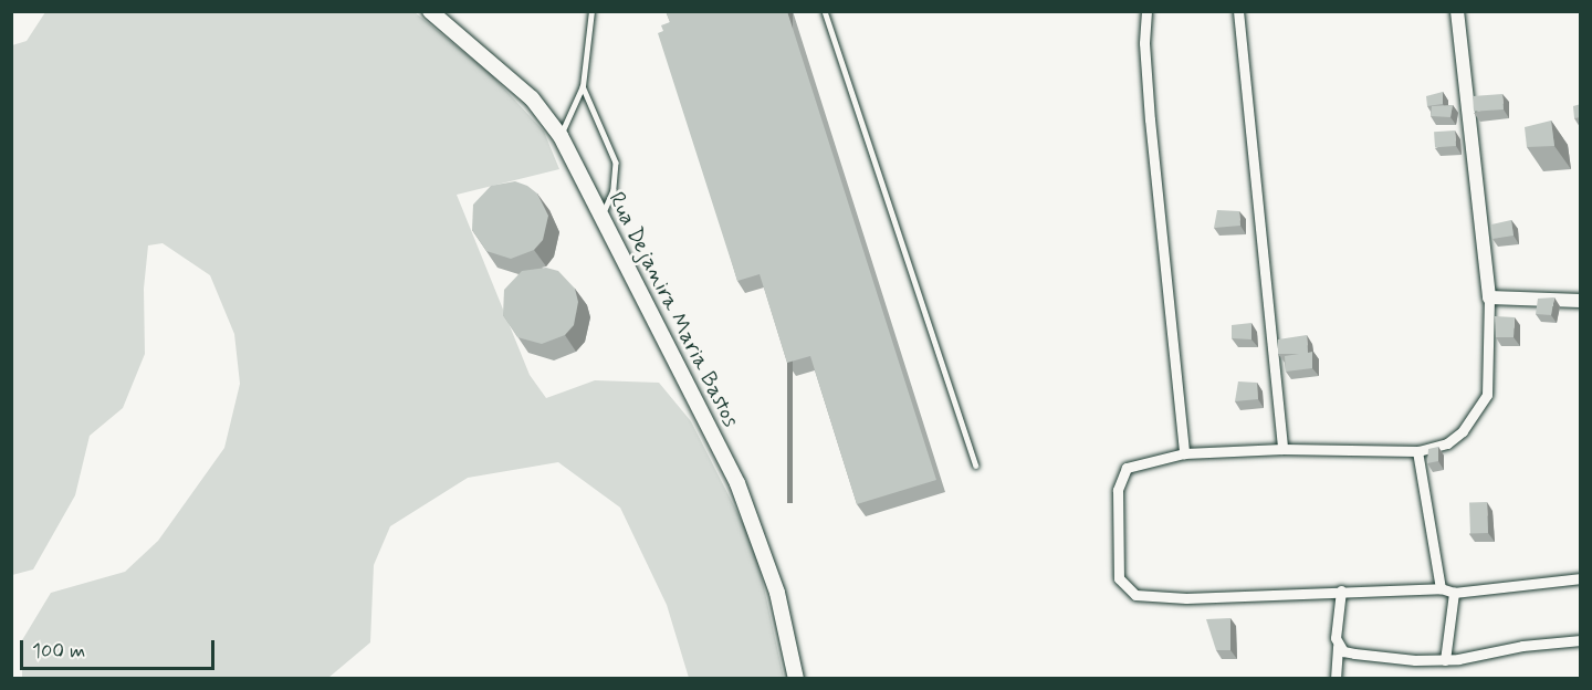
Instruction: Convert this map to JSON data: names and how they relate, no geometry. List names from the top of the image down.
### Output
{
  "streets": {
    "main road": ["Rua Dejanira Maria Bastos"]
  },
  "scale_bar": "100 m"
}
